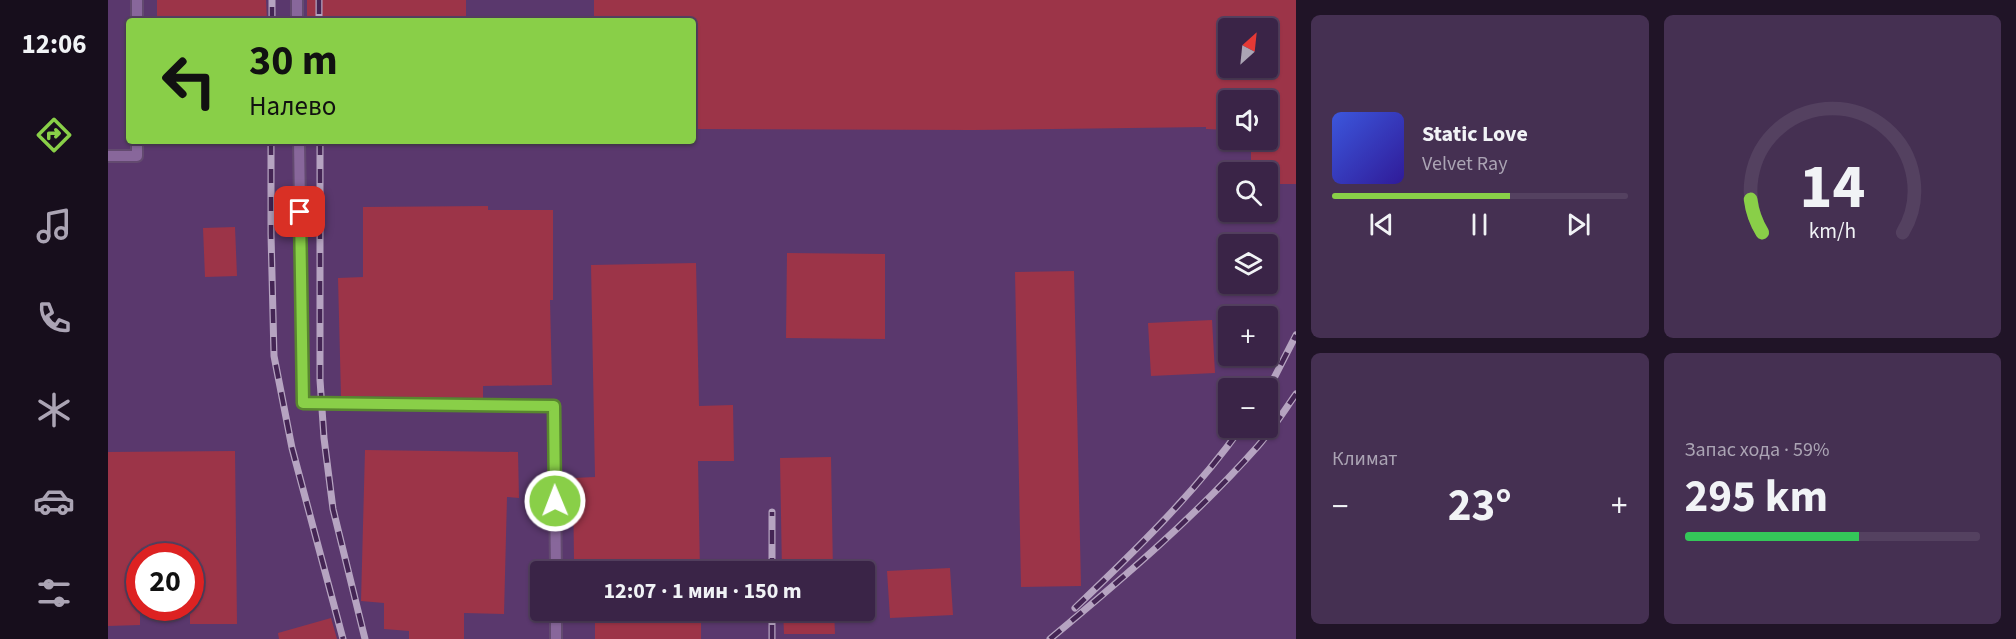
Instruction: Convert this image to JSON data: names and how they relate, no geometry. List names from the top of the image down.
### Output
{
  "north": "top right",
  "page": {
    "tabs": "12:06",
    "map_buttons": ["+", "−"],
    "turn": ["30 m", "Налево"],
    "song": ["Static Love", "Velvet Ray"],
    "tile": [
      "Климат",
      ["Запас хода · 59%", "295 km"]
    ],
    "heat": ["−", "23°", "+"],
    "limit": "20",
    "trip": "12:07 · 1 мин · 150 m",
    "gauge": ["14", "km/h"]
  }
}
